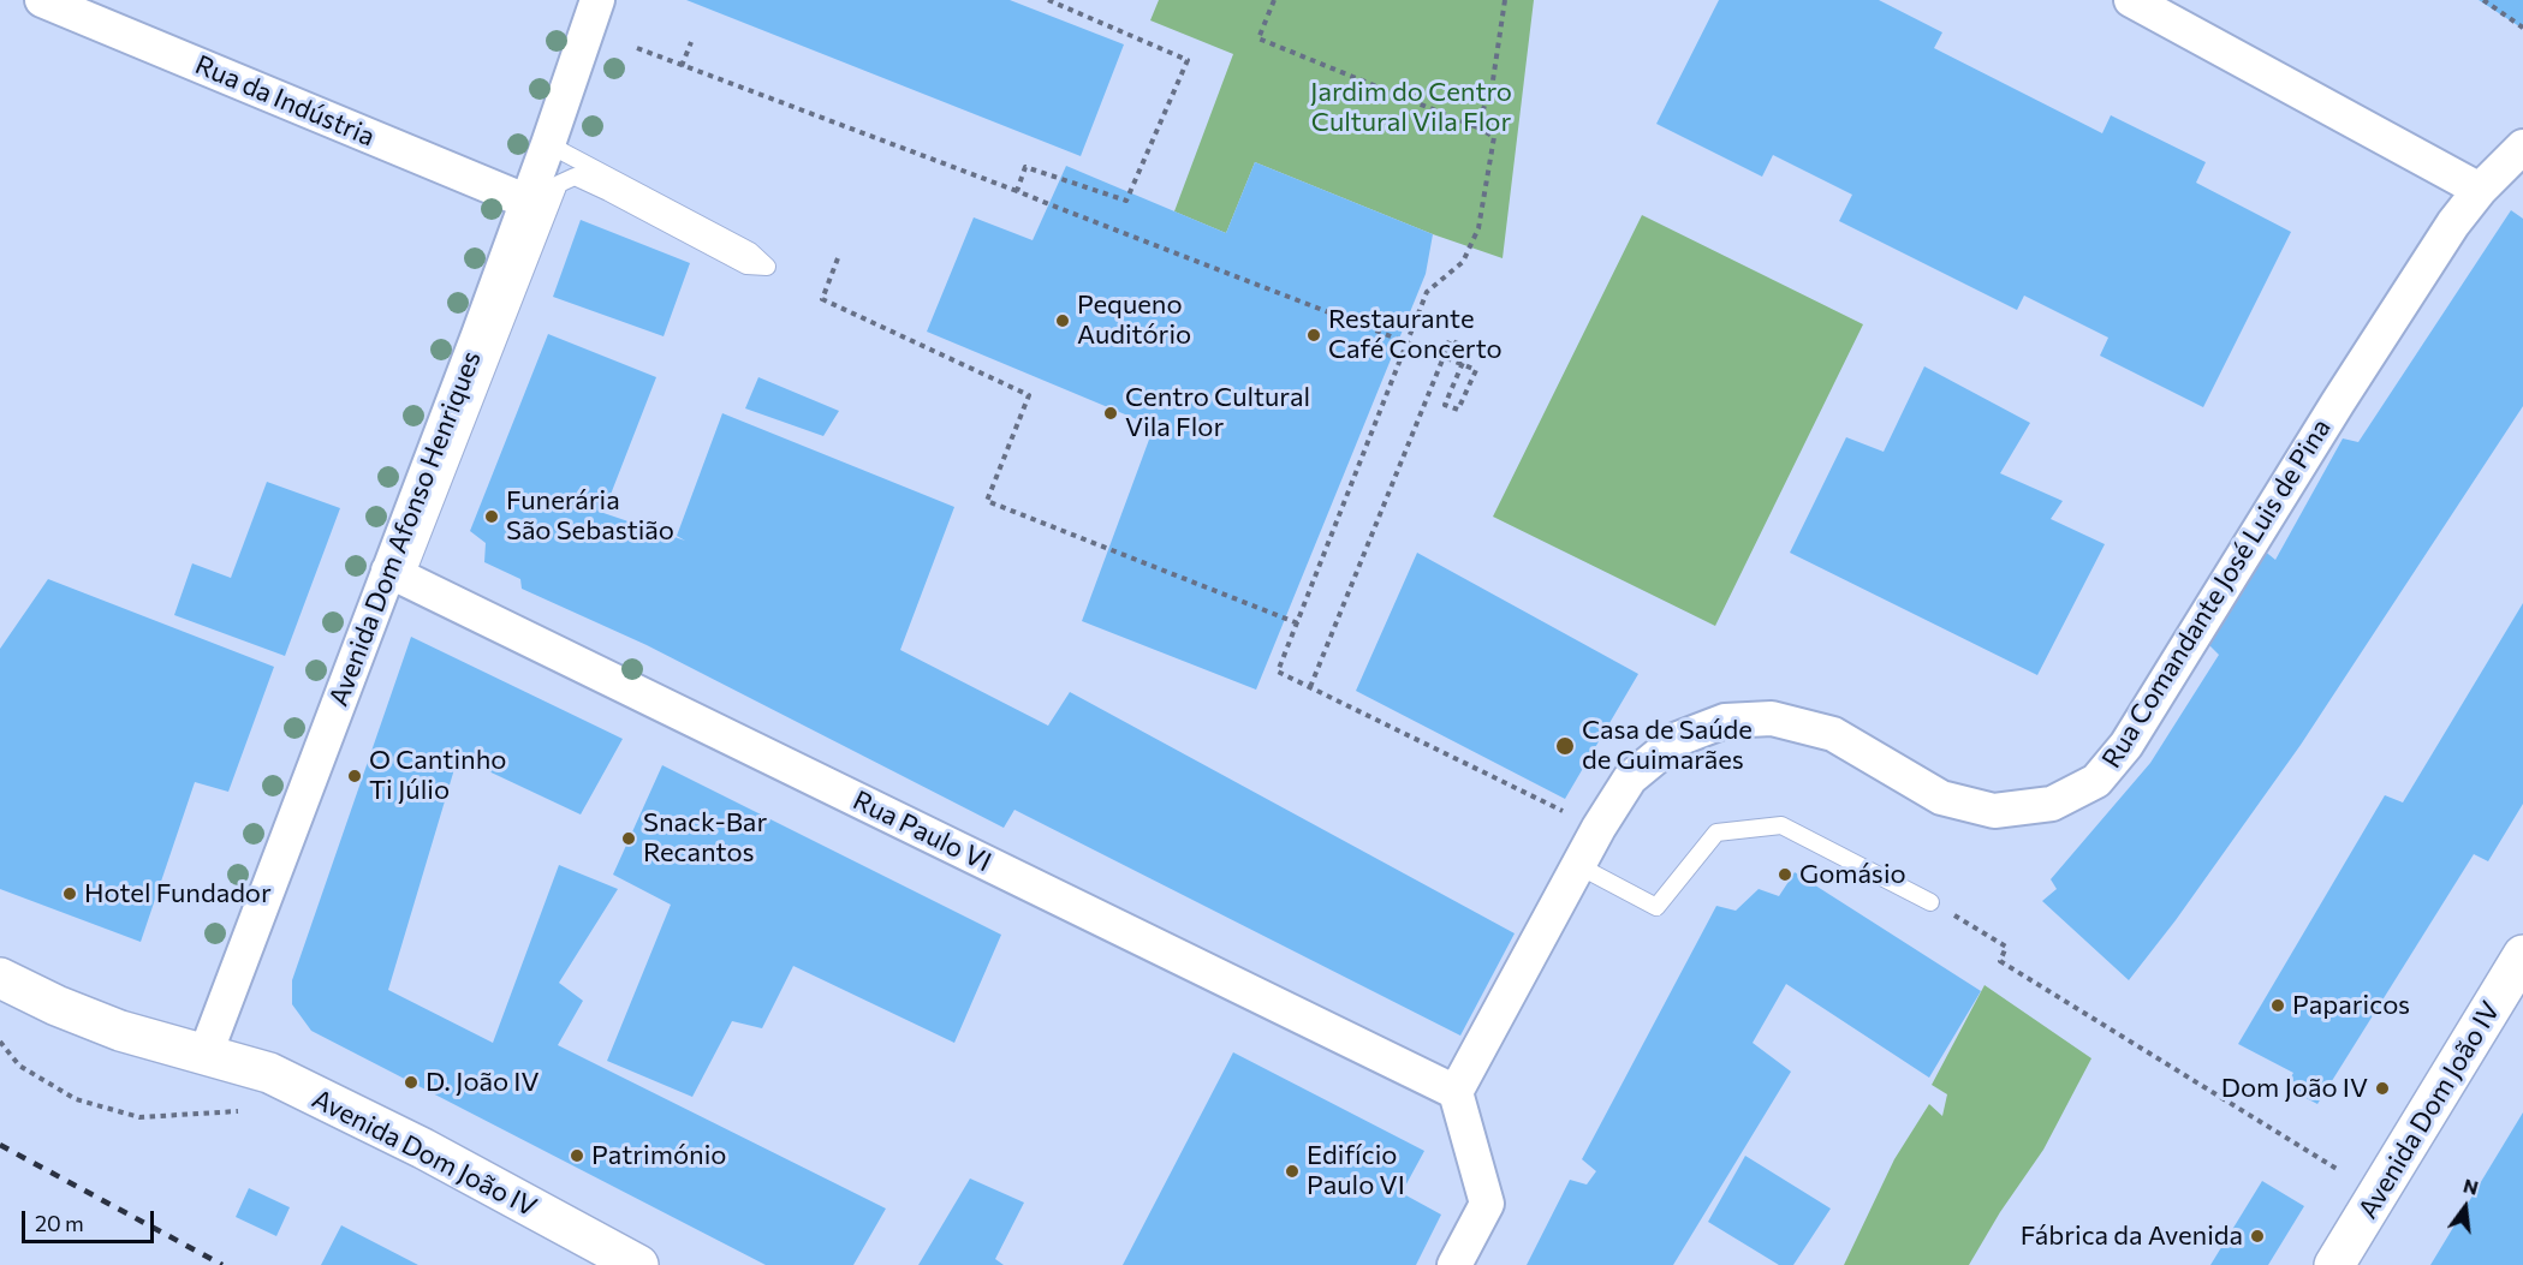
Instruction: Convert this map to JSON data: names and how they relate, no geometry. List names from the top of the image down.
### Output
{
  "streets": {
    "street": [
      "Rua da Indústria",
      "Avenida Dom Afonso Henriques",
      "Rua Comandante José Luis de Pina",
      "Rua Paulo VI",
      "Avenida Dom João IV"
    ]
  },
  "crossings": [
    ["Rua da Indústria", "Avenida Dom Afonso Henriques"],
    ["Avenida Dom Afonso Henriques", "Rua Paulo VI"],
    ["Avenida Dom Afonso Henriques", "Avenida Dom João IV"],
    ["Rua Comandante José Luis de Pina", "Rua Paulo VI"]
  ],
  "parks": ["Jardim do Centro Cultural Vila Flor"],
  "places": [
    "Pequeno Auditório",
    "Restaurante Café Concerto",
    "Centro Cultural Vila Flor",
    "Funerária São Sebastião",
    "Casa de Saúde de Guimarães",
    "O Cantinho Ti Júlio",
    "Snack-Bar Recantos",
    "Gomásio",
    "Hotel Fundador",
    "Paparicos",
    "D. João IV",
    "Dom João IV",
    "Património",
    "Edifício Paulo VI",
    "Fábrica da Avenida"
  ],
  "scale_bar": "20 m",
  "north": "top"
}
